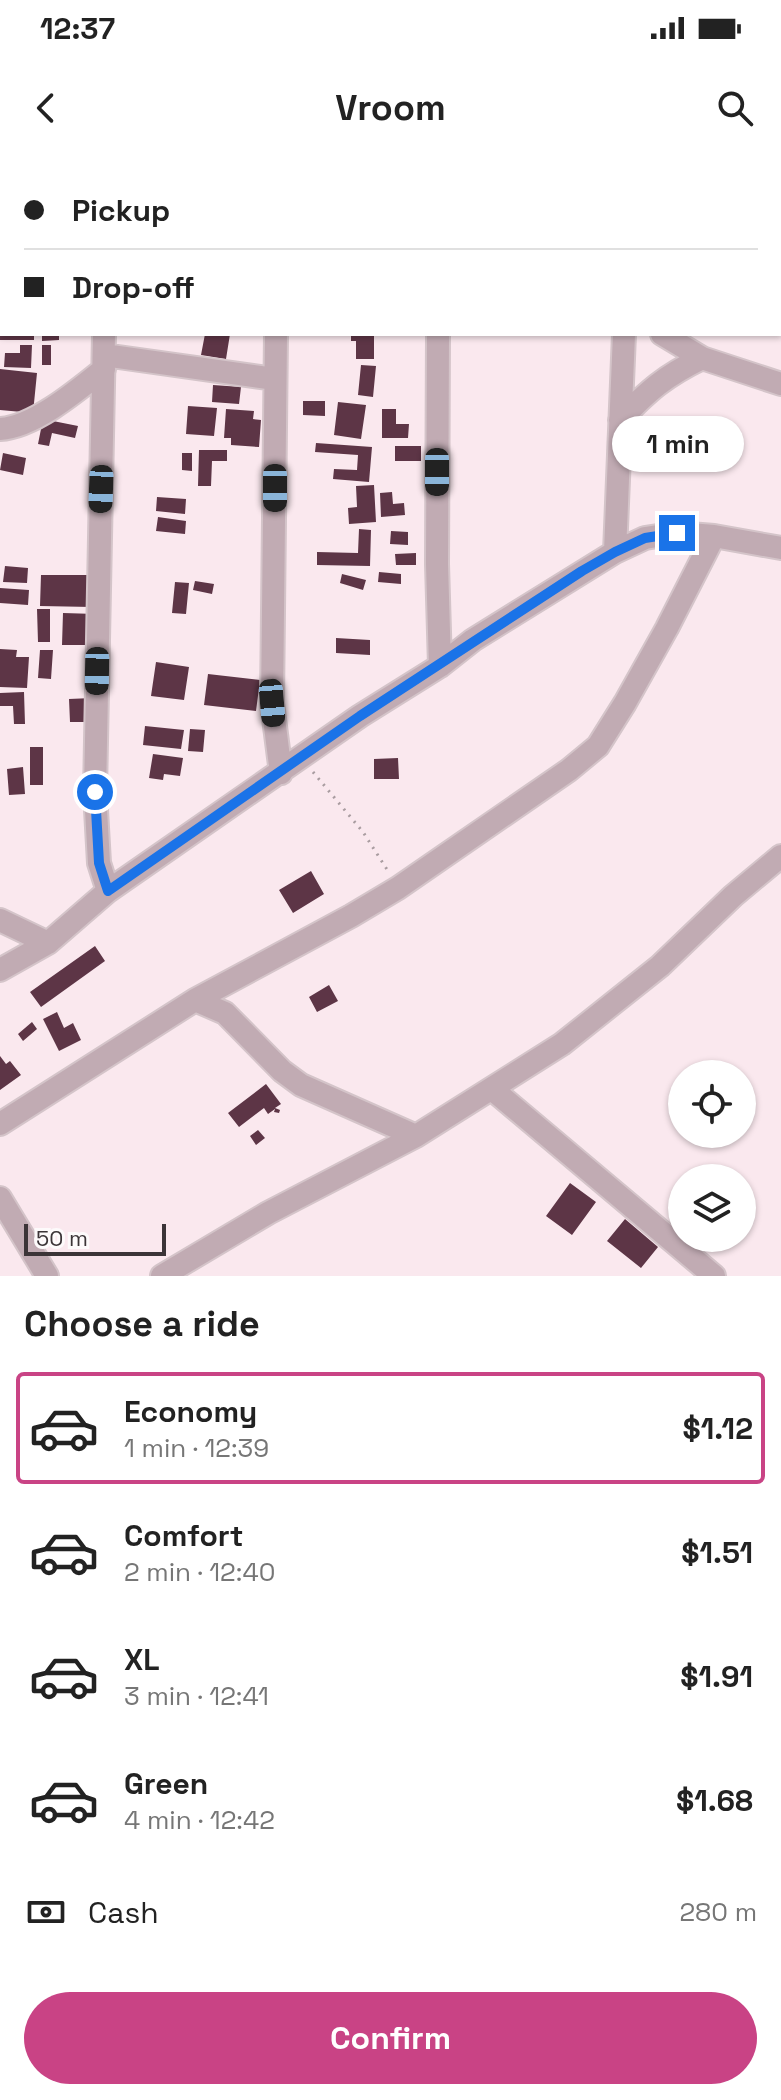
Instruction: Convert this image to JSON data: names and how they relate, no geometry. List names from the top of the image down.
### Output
{
  "scale_bar": "50 m",
  "page": {
    "status": "12:37",
    "header": "Vroom",
    "banner": ["Pickup", "Drop-off"],
    "bubble": "1 min",
    "scale": "50 m",
    "heading": "Choose a ride",
    "list": [
      {
        "name": "Economy",
        "note": "1 min · 12:39",
        "value": "$1.12"
      },
      {
        "name": "Comfort",
        "note": "2 min · 12:40",
        "value": "$1.51"
      },
      {
        "name": "XL",
        "note": "3 min · 12:41",
        "value": "$1.91"
      },
      {
        "name": "Green",
        "note": "4 min · 12:42",
        "value": "$1.68"
      }
    ],
    "pay": ["Cash", "280 m"],
    "buttons": "Confirm"
  }
}
